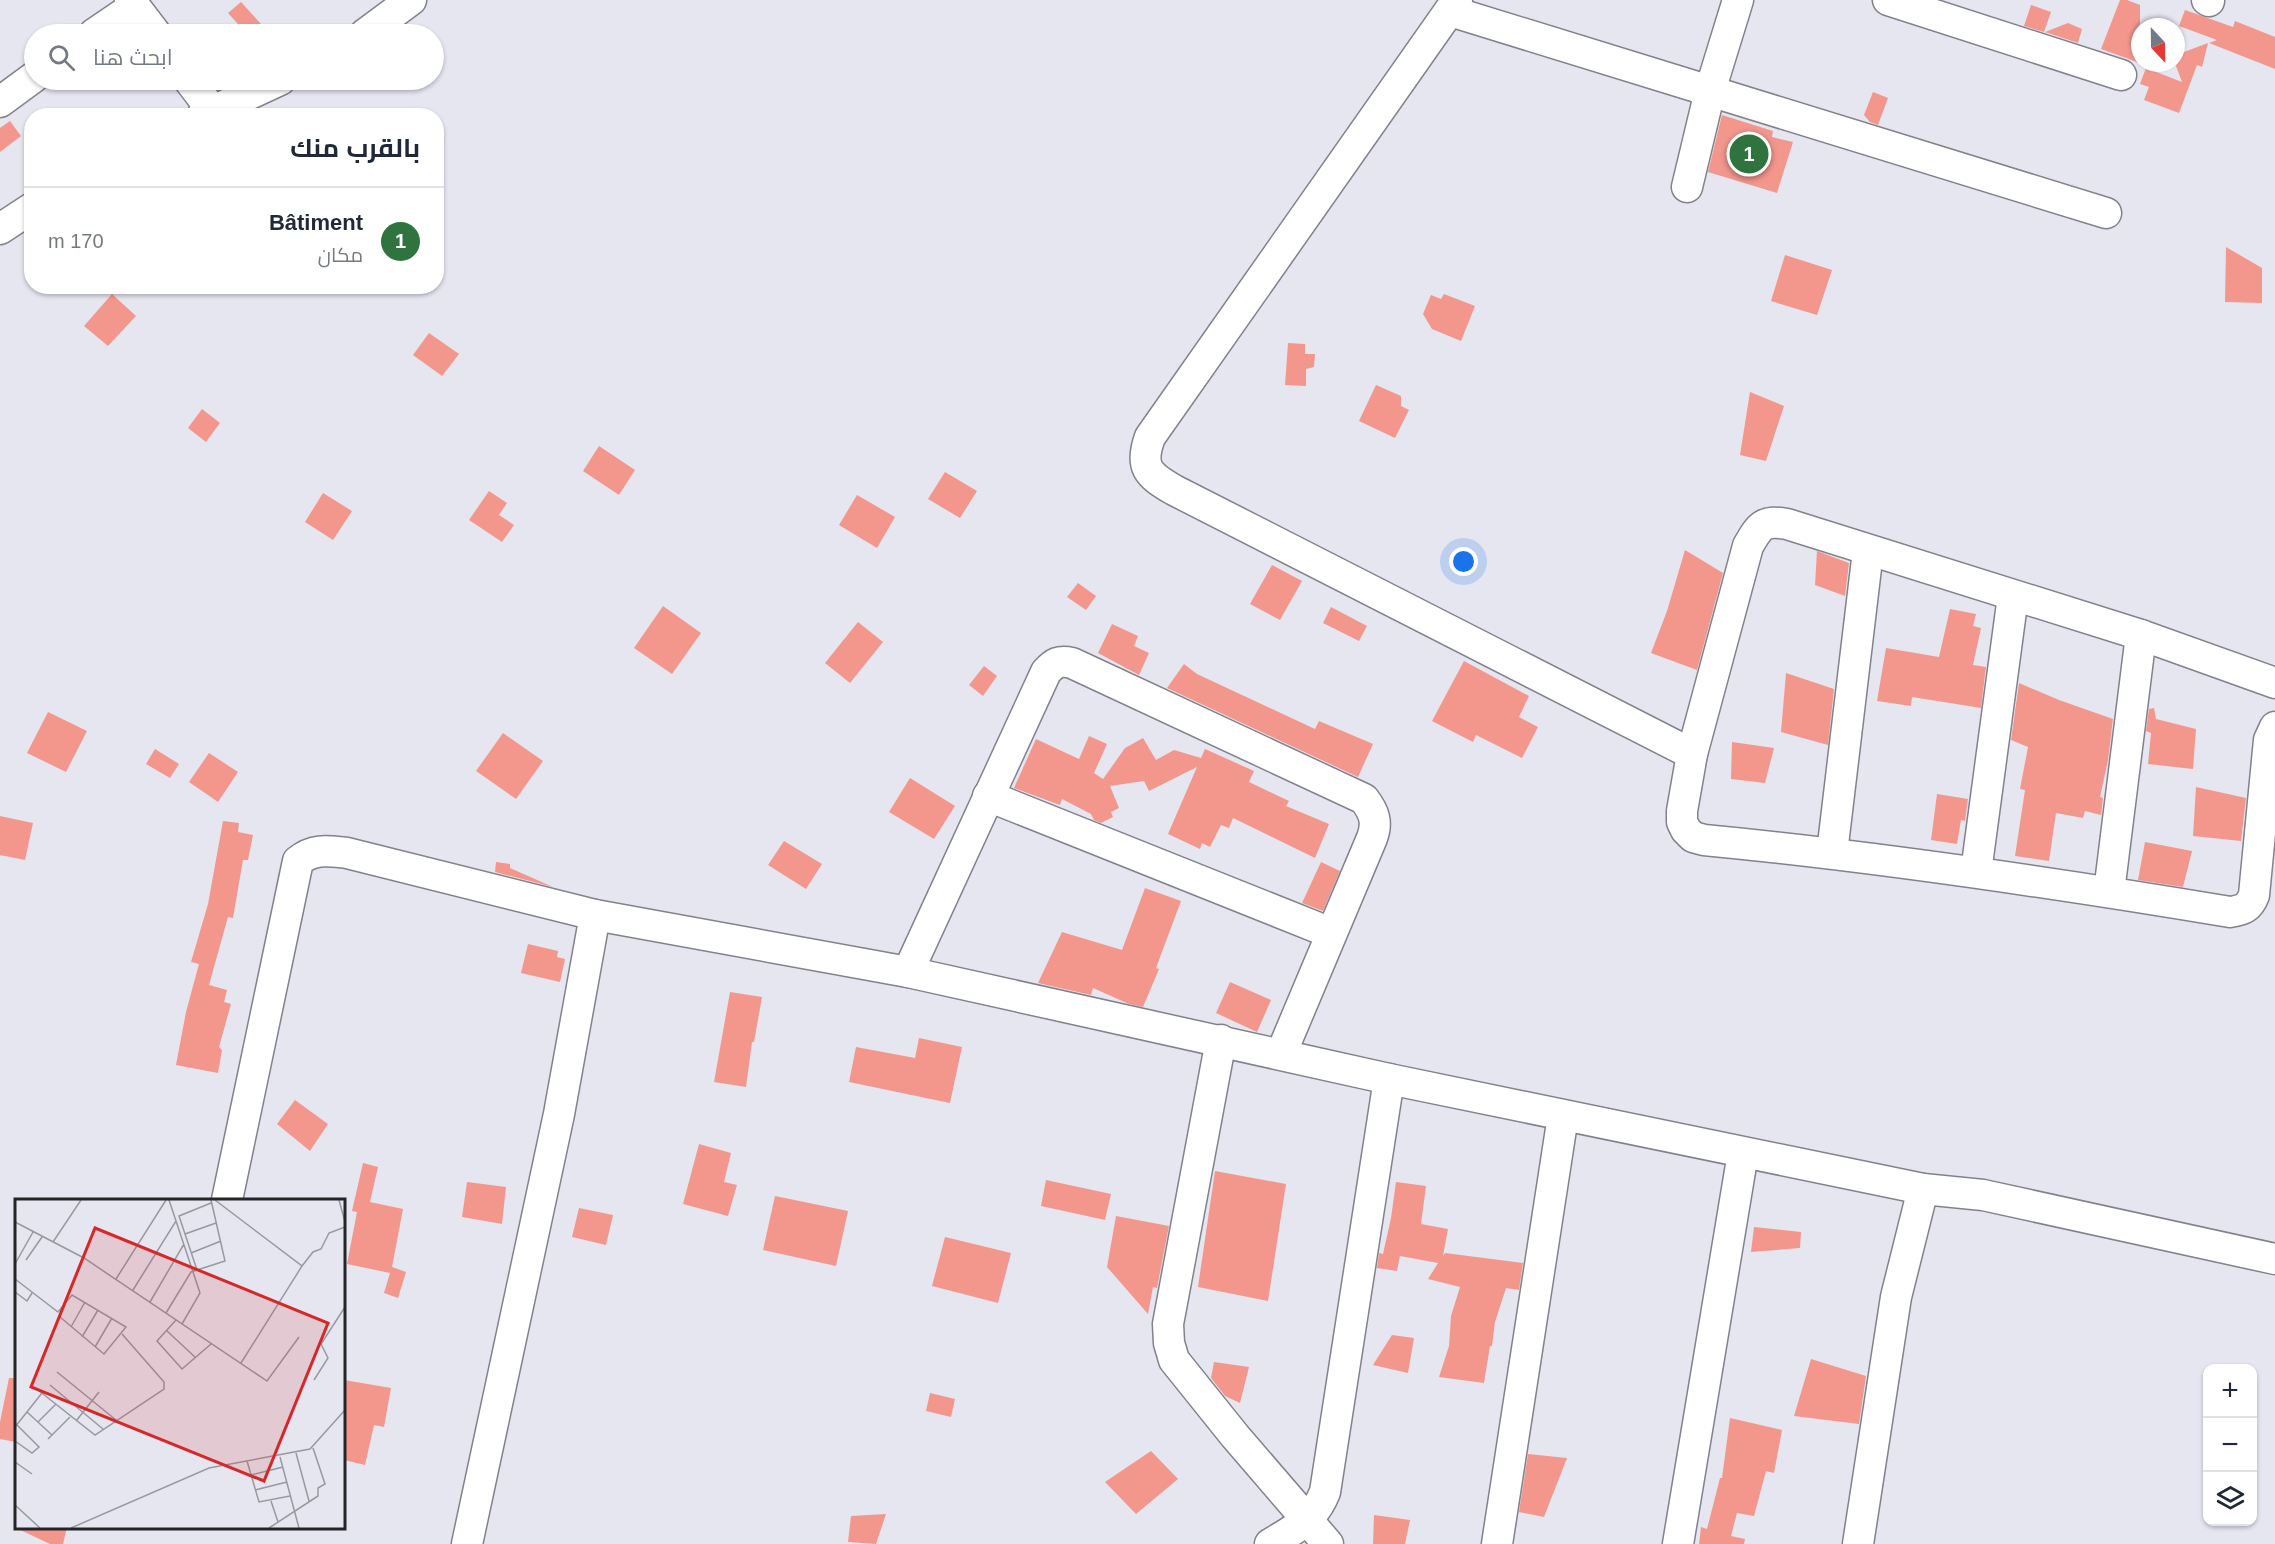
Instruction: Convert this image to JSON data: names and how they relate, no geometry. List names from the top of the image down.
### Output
{
  "north": "bottom",
  "page": {
    "search": "ابحث هنا",
    "heading": "بالقرب منك",
    "pins": "1",
    "list": [
      {
        "mark": "1",
        "name": "Bâtiment",
        "note": "مكان",
        "value": "170 m"
      }
    ],
    "map_buttons": ["+", "−"]
  }
}
